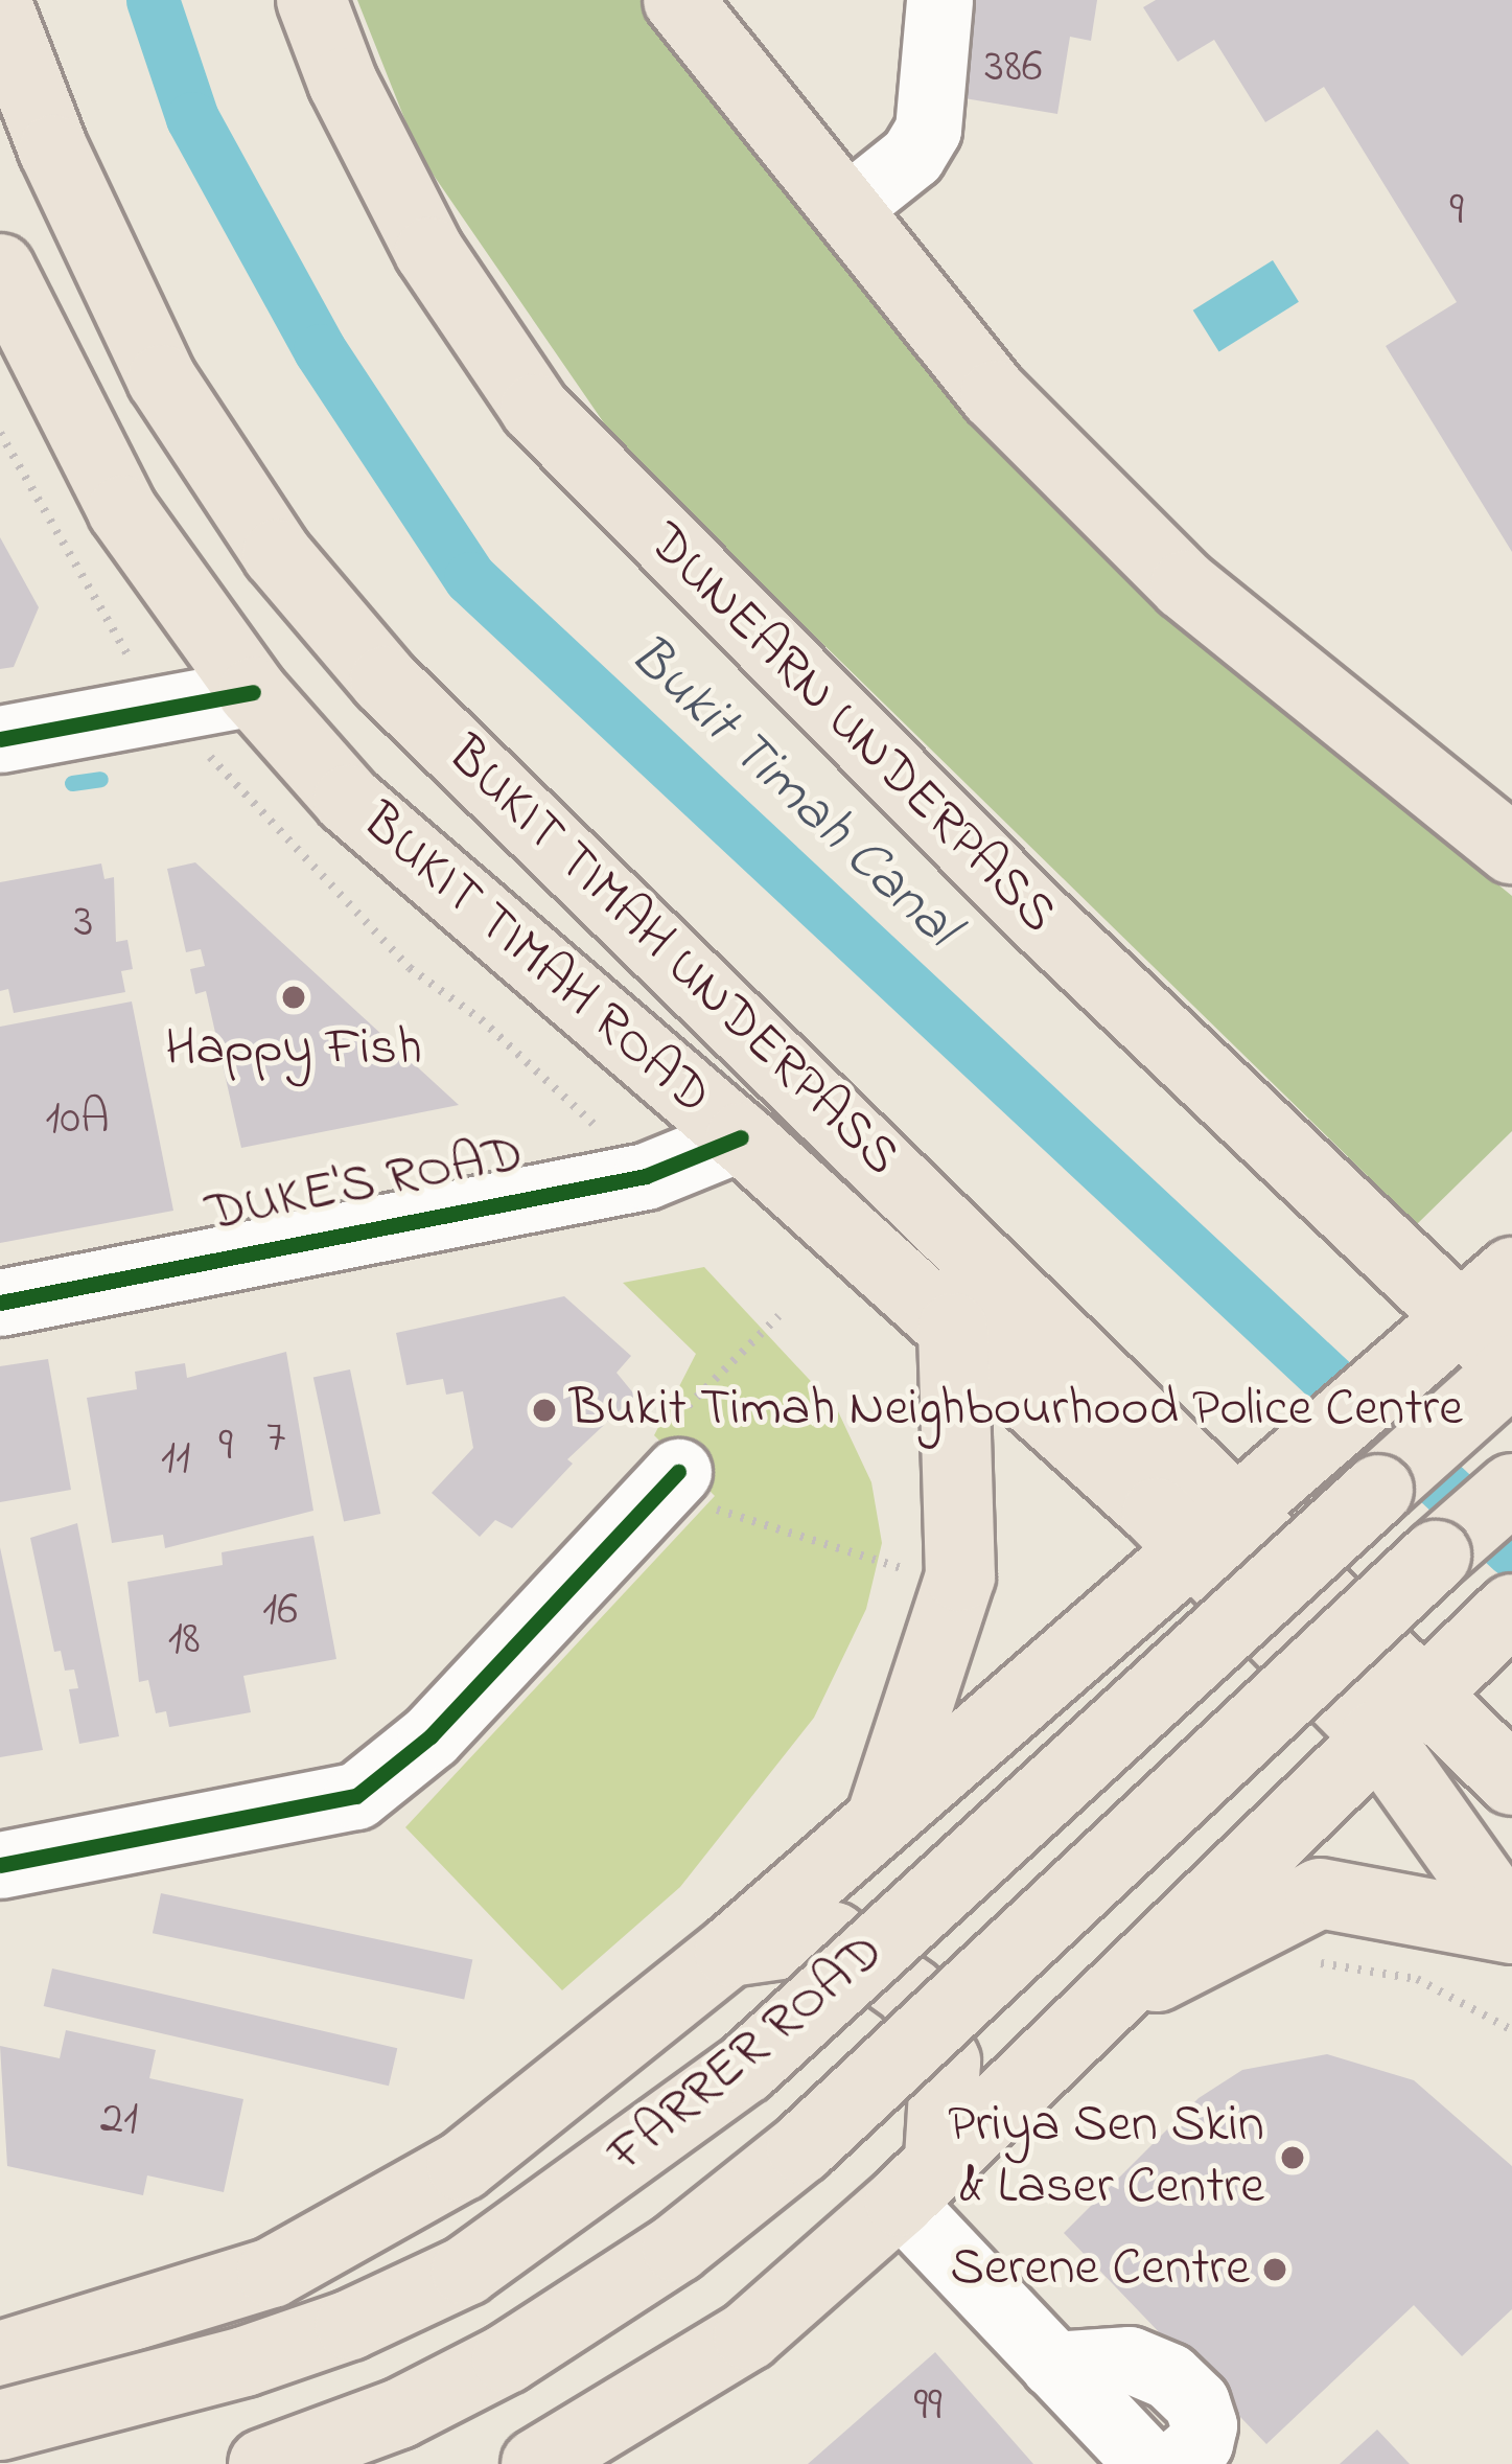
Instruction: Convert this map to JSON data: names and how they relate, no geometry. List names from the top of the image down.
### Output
{
  "streets": {
    "highway": [
      "DUNEARN UNDERPASS",
      "BUKIT TIMAH UNDERPASS",
      "BUKIT TIMAH ROAD",
      "FARRER ROAD"
    ],
    "street": ["DUKE'S ROAD"]
  },
  "crossings": [
    ["DUNEARN UNDERPASS", "FARRER ROAD"],
    ["BUKIT TIMAH ROAD", "DUKE'S ROAD"]
  ],
  "water": ["Bukit Timah Canal"],
  "places": [
    "Happy Fish",
    "Bukit Timah Neighbourhood Police Centre",
    "Priya Sen Skin & Laser Centre",
    "Serene Centre"
  ],
  "house_numbers": [
    "386",
    "9",
    "3",
    "10A",
    "7",
    "9",
    "11",
    "16",
    "18",
    "21",
    "99"
  ]
}
